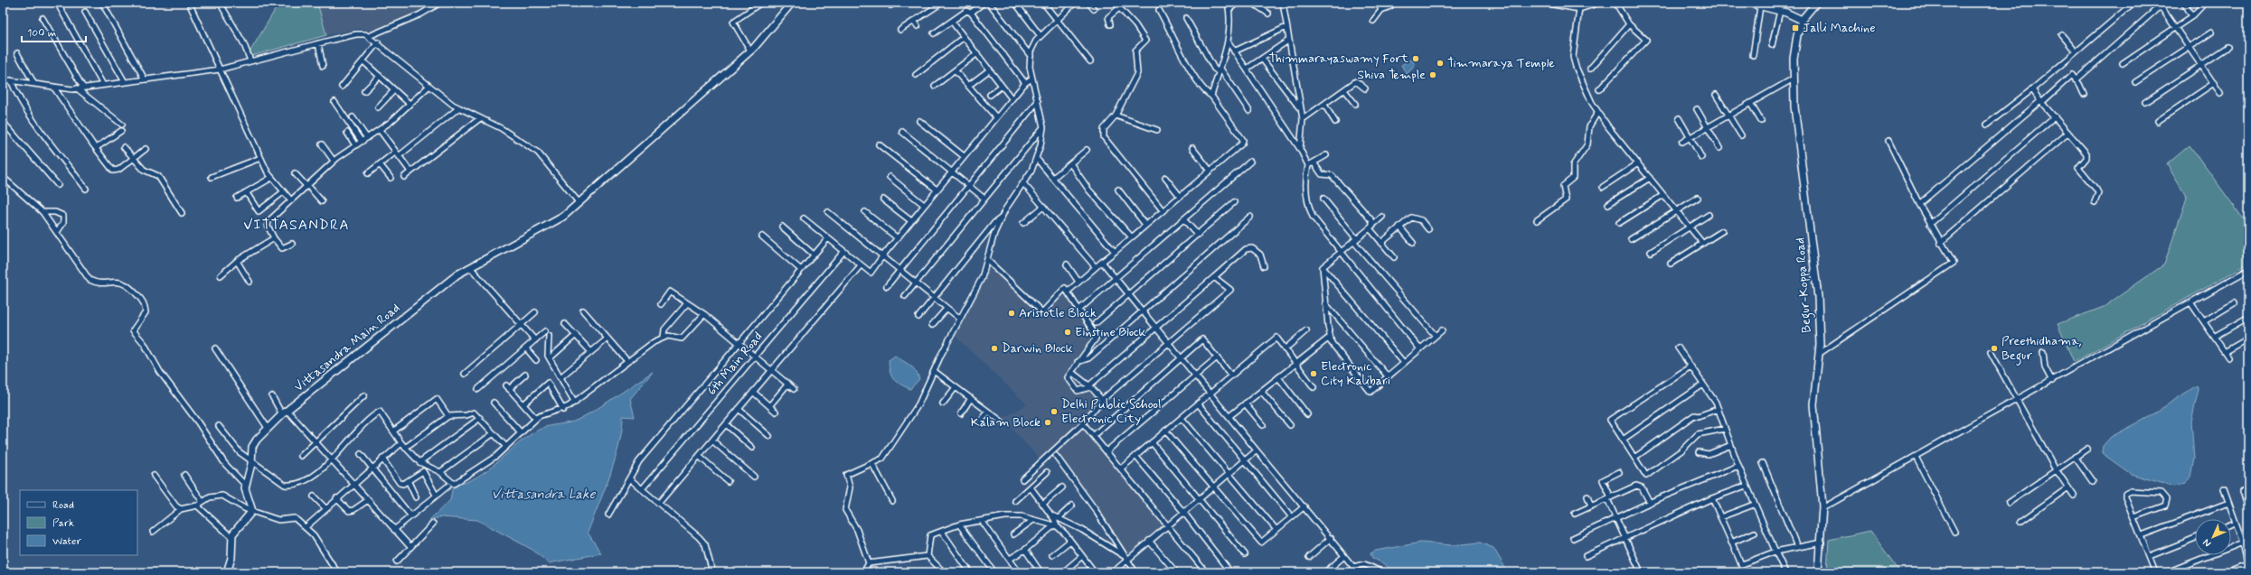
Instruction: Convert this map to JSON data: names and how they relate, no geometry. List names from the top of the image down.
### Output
{
  "streets": {
    "street": ["Begur-Koppa Road", "Vittasandra Main Road", "6th Main Road"]
  },
  "districts": ["VITTASANDRA"],
  "water": ["Vittasandra Lake"],
  "places": {
    "transit": ["Jalli Machine"],
    "other": [
      "Thimmarayaswamy Fort",
      "Timmaraya Temple",
      "Shiva Temple",
      "Aristotle Block",
      "Einstine Block",
      "Darwin Block",
      "Preethidhama, Begur",
      "Electronic City Kalibari",
      "Delhi Public School Electronic City",
      "Kalam Block"
    ]
  },
  "legend": ["Road", "Park", "Water"],
  "scale_bar": "100 m",
  "north": "bottom left"
}
